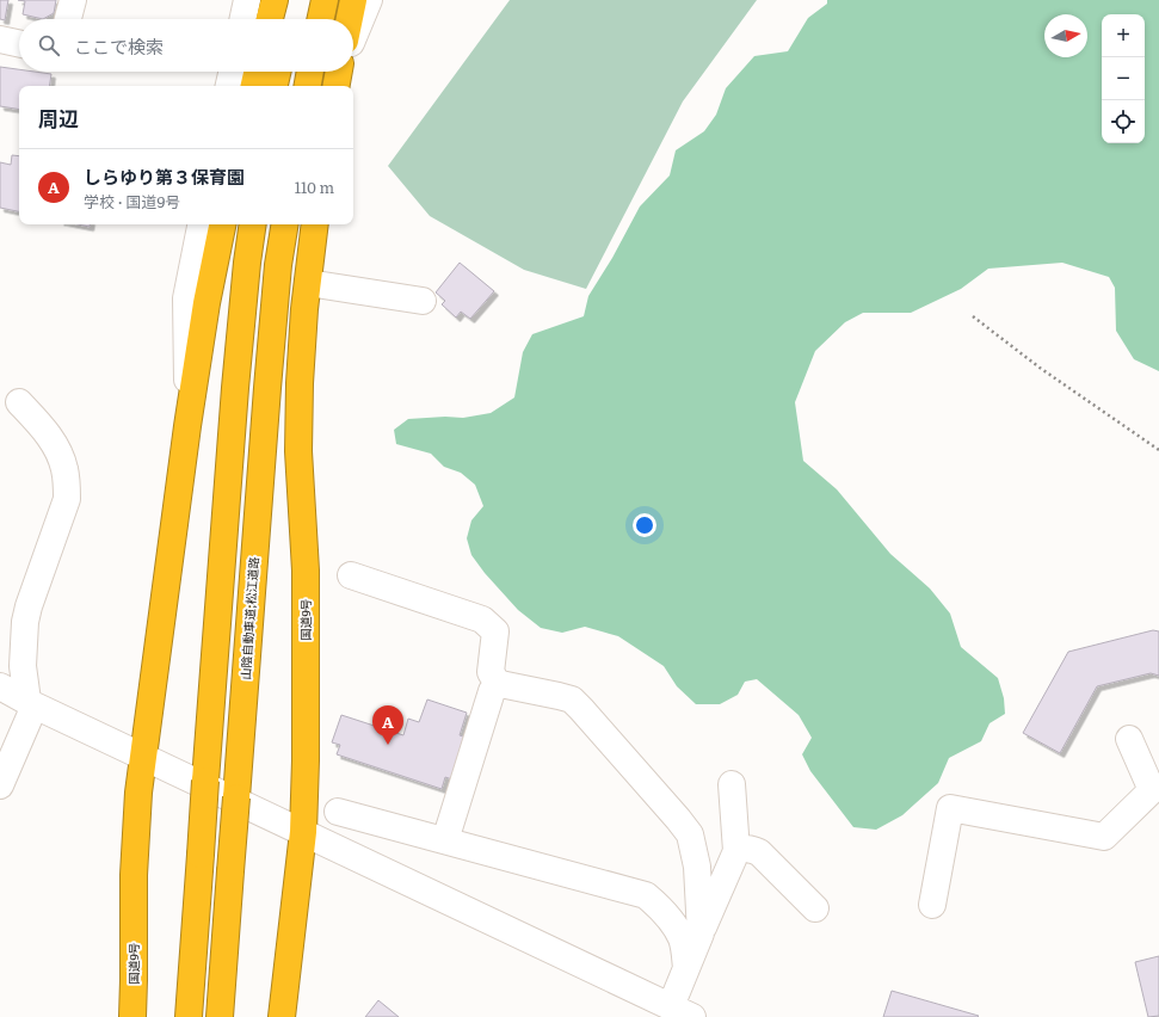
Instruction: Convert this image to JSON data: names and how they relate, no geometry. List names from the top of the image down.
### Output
{
  "streets": {
    "highway": ["山陰自動車道;松江道路", "国道9号"]
  },
  "north": "right",
  "page": {
    "map_buttons": ["+", "−"],
    "search": "ここで検索",
    "heading": "周辺",
    "list": [
      {
        "mark": "A",
        "name": "しらゆり第３保育園",
        "note": "学校 · 国道9号",
        "value": "110 m"
      }
    ],
    "pins": "A"
  }
}
